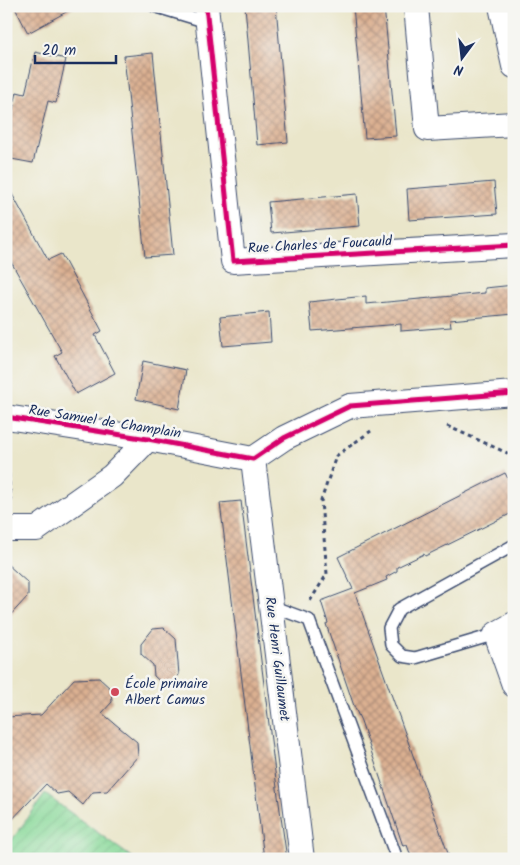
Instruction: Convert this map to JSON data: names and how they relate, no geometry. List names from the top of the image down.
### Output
{
  "streets": {
    "street": ["Rue Charles de Foucauld", "Rue Samuel de Champlain", "Rue Henri Guillaumet"]
  },
  "crossings": [
    ["Rue Samuel de Champlain", "Rue Henri Guillaumet"]
  ],
  "places": ["École primaire Albert Camus"],
  "scale_bar": "20 m",
  "north": "bottom"
}
